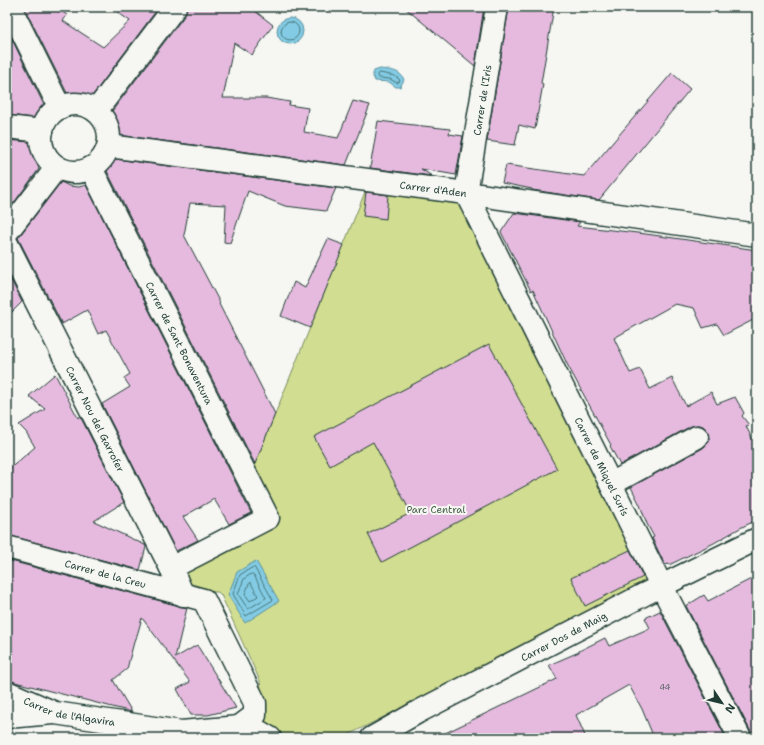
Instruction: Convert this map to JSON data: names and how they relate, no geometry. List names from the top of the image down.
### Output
{
  "streets": {
    "street": [
      "Carrer de l'Iris",
      "Carrer d'Aden",
      "Carrer de Sant Bonaventura",
      "Carrer Nou del Garrofer",
      "Carrer de Miquel Surís",
      "Carrer de la Creu",
      "Carrer Dos de Maig",
      "Carrer de l'Algavira"
    ]
  },
  "crossings": [
    ["Carrer de l'Iris", "Carrer d'Aden"],
    ["Carrer de l'Iris", "Carrer de Miquel Surís"],
    ["Carrer d'Aden", "Carrer de Sant Bonaventura"],
    ["Carrer d'Aden", "Carrer de Miquel Surís"],
    ["Carrer de Sant Bonaventura", "Carrer Nou del Garrofer"],
    ["Carrer Nou del Garrofer", "Carrer de la Creu"],
    ["Carrer de Miquel Surís", "Carrer Dos de Maig"],
    ["Carrer de la Creu", "Carrer de l'Algavira"]
  ],
  "parks": ["Parc Central"],
  "house_numbers": ["44"],
  "north": "bottom right"
}
